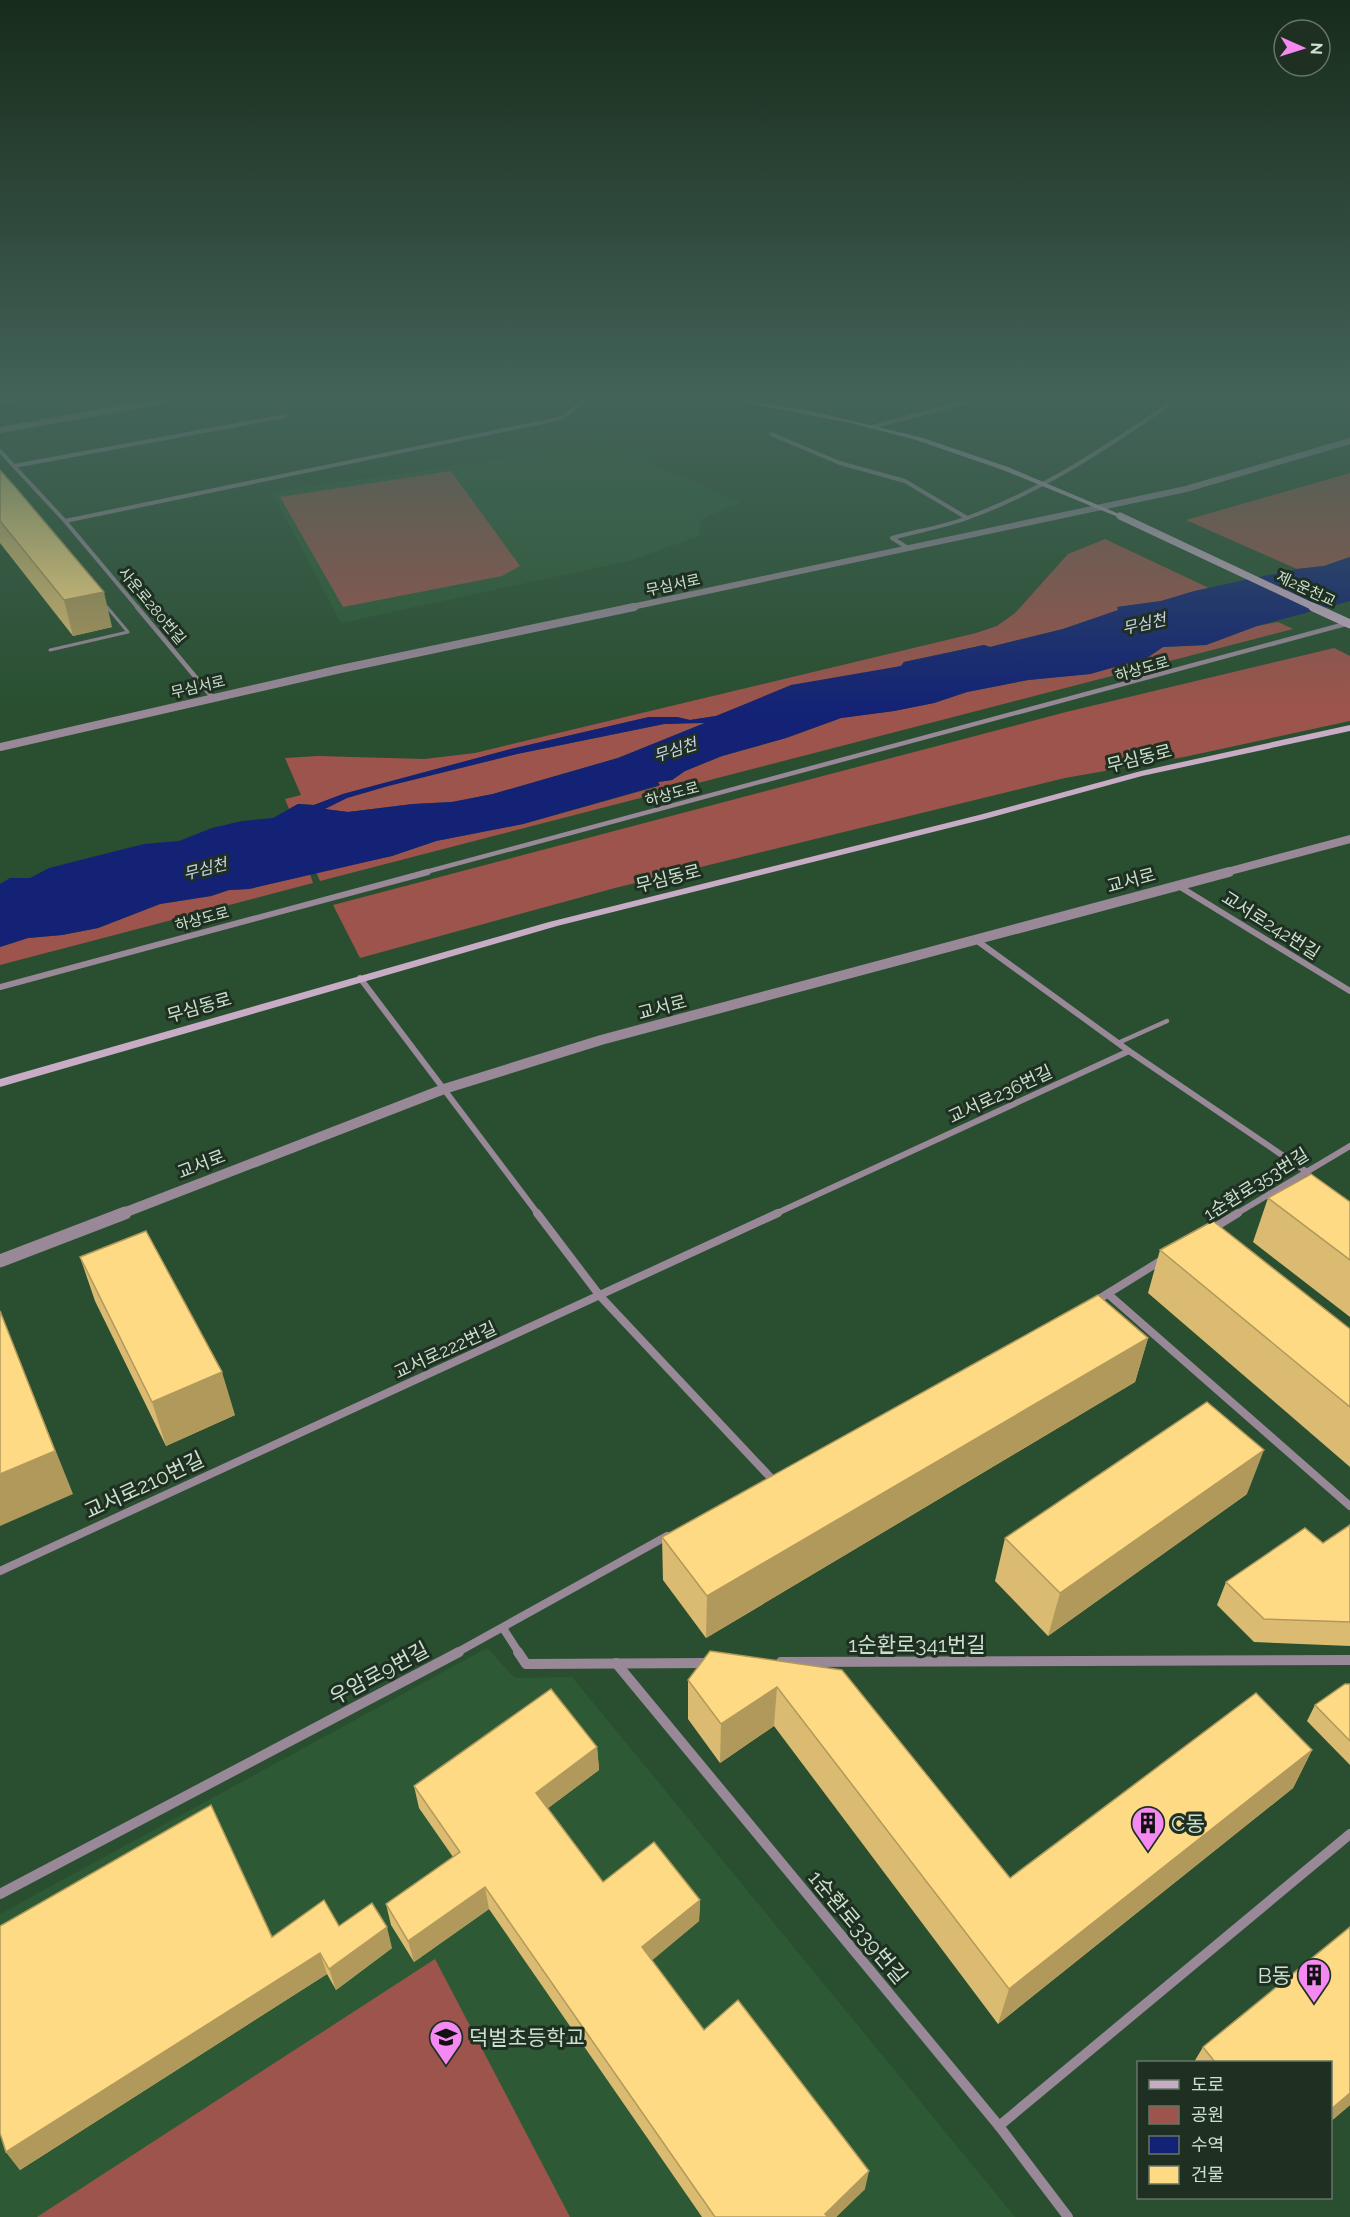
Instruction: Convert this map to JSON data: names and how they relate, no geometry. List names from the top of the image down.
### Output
{
  "streets": {
    "main road": ["제2운천교", "무심동로"],
    "street": [
      "무심서로",
      "사운로280번길",
      "하상도로",
      "교서로",
      "교서로242번길",
      "교서로236번길",
      "1순환로353번길",
      "교서로222번길",
      "교서로210번길",
      "1순환로341번길",
      "우암로9번길",
      "1순환로339번길"
    ]
  },
  "crossings": [
    ["무심서로", "제2운천교"],
    ["무심서로", "사운로280번길"],
    ["제2운천교", "하상도로"],
    ["교서로", "교서로242번길"],
    ["교서로236번길", "교서로222번길"],
    ["교서로222번길", "교서로210번길"]
  ],
  "water": ["무심천"],
  "places": {
    "building": ["C동", "B동"],
    "school or university": ["덕벌초등학교"]
  },
  "legend": [
    "도로",
    "공원",
    "수역",
    "건물"
  ],
  "north": "right"
}
